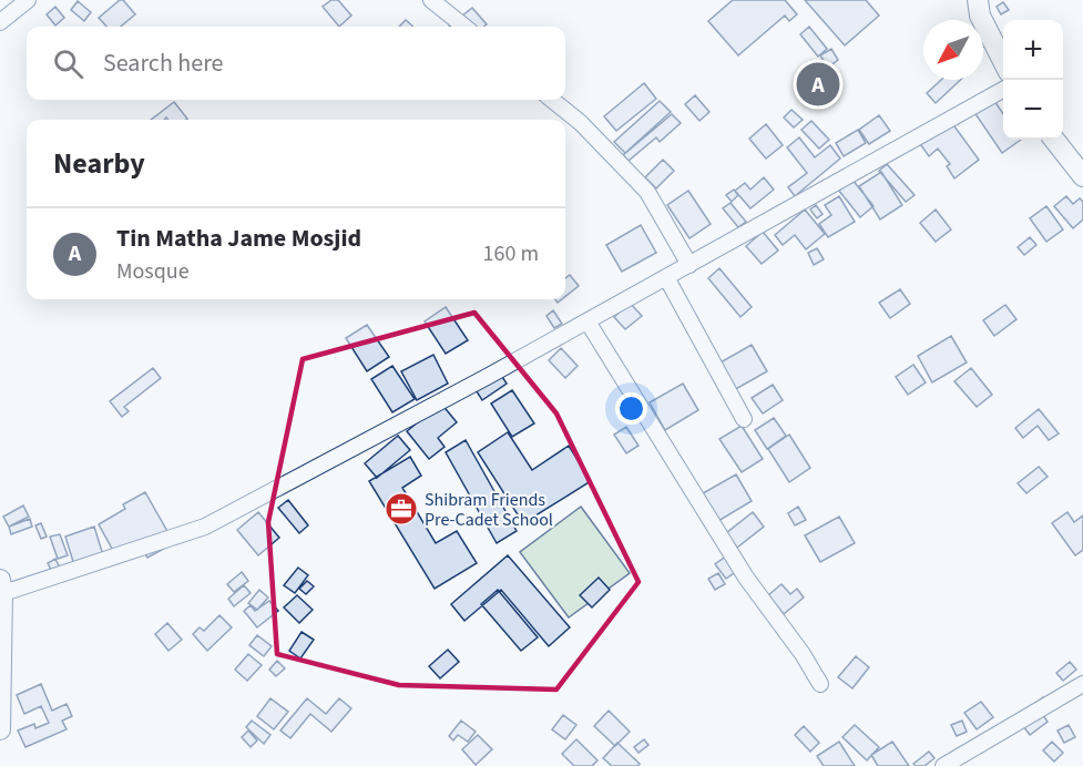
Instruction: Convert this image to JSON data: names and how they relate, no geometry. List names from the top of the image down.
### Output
{
  "places": {
    "office": ["Shibram Friends Pre-Cadet School"]
  },
  "north": "bottom left",
  "page": {
    "map_buttons": ["+", "−"],
    "search": "Search here",
    "pins": "A",
    "heading": "Nearby",
    "list": [
      {
        "mark": "A",
        "name": "Tin Matha Jame Mosjid",
        "note": "Mosque",
        "value": "160 m"
      }
    ]
  }
}
